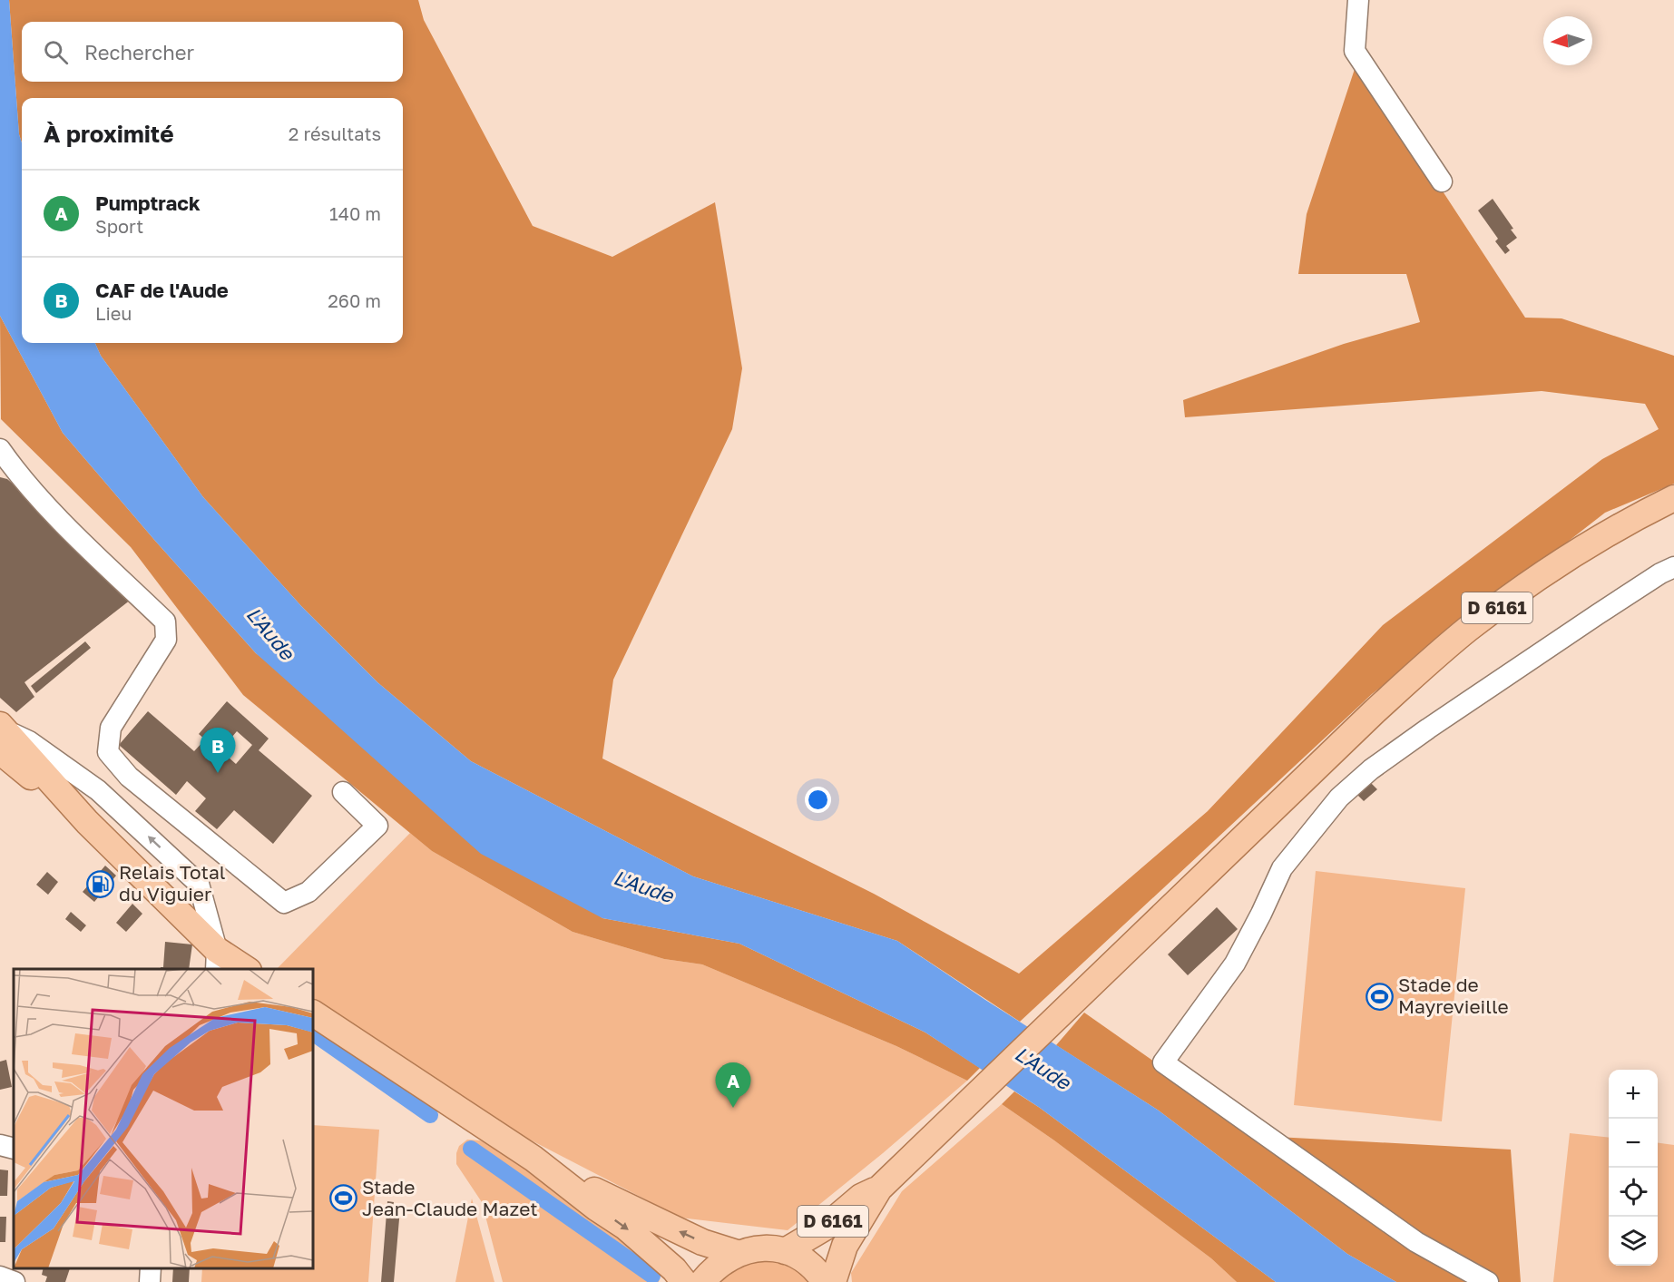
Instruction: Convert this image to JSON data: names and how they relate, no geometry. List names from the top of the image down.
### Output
{
  "streets": {
    "main road": ["D 6161"]
  },
  "water": ["L'Aude"],
  "places": {
    "fuel station": ["Relais Total du Viguier"],
    "sports": ["Stade de Mayrevieille", "Stade Jean-Claude Mazet"]
  },
  "north": "left",
  "page": {
    "search": "Rechercher",
    "heading": ["À proximité", "2 résultats"],
    "list": [
      {
        "mark": "A",
        "name": "Pumptrack",
        "note": "Sport",
        "value": "140 m"
      },
      {
        "mark": "B",
        "name": "CAF de l'Aude",
        "note": "Lieu",
        "value": "260 m"
      }
    ],
    "pins": ["B", "A"],
    "map_buttons": ["+", "−"]
  }
}
